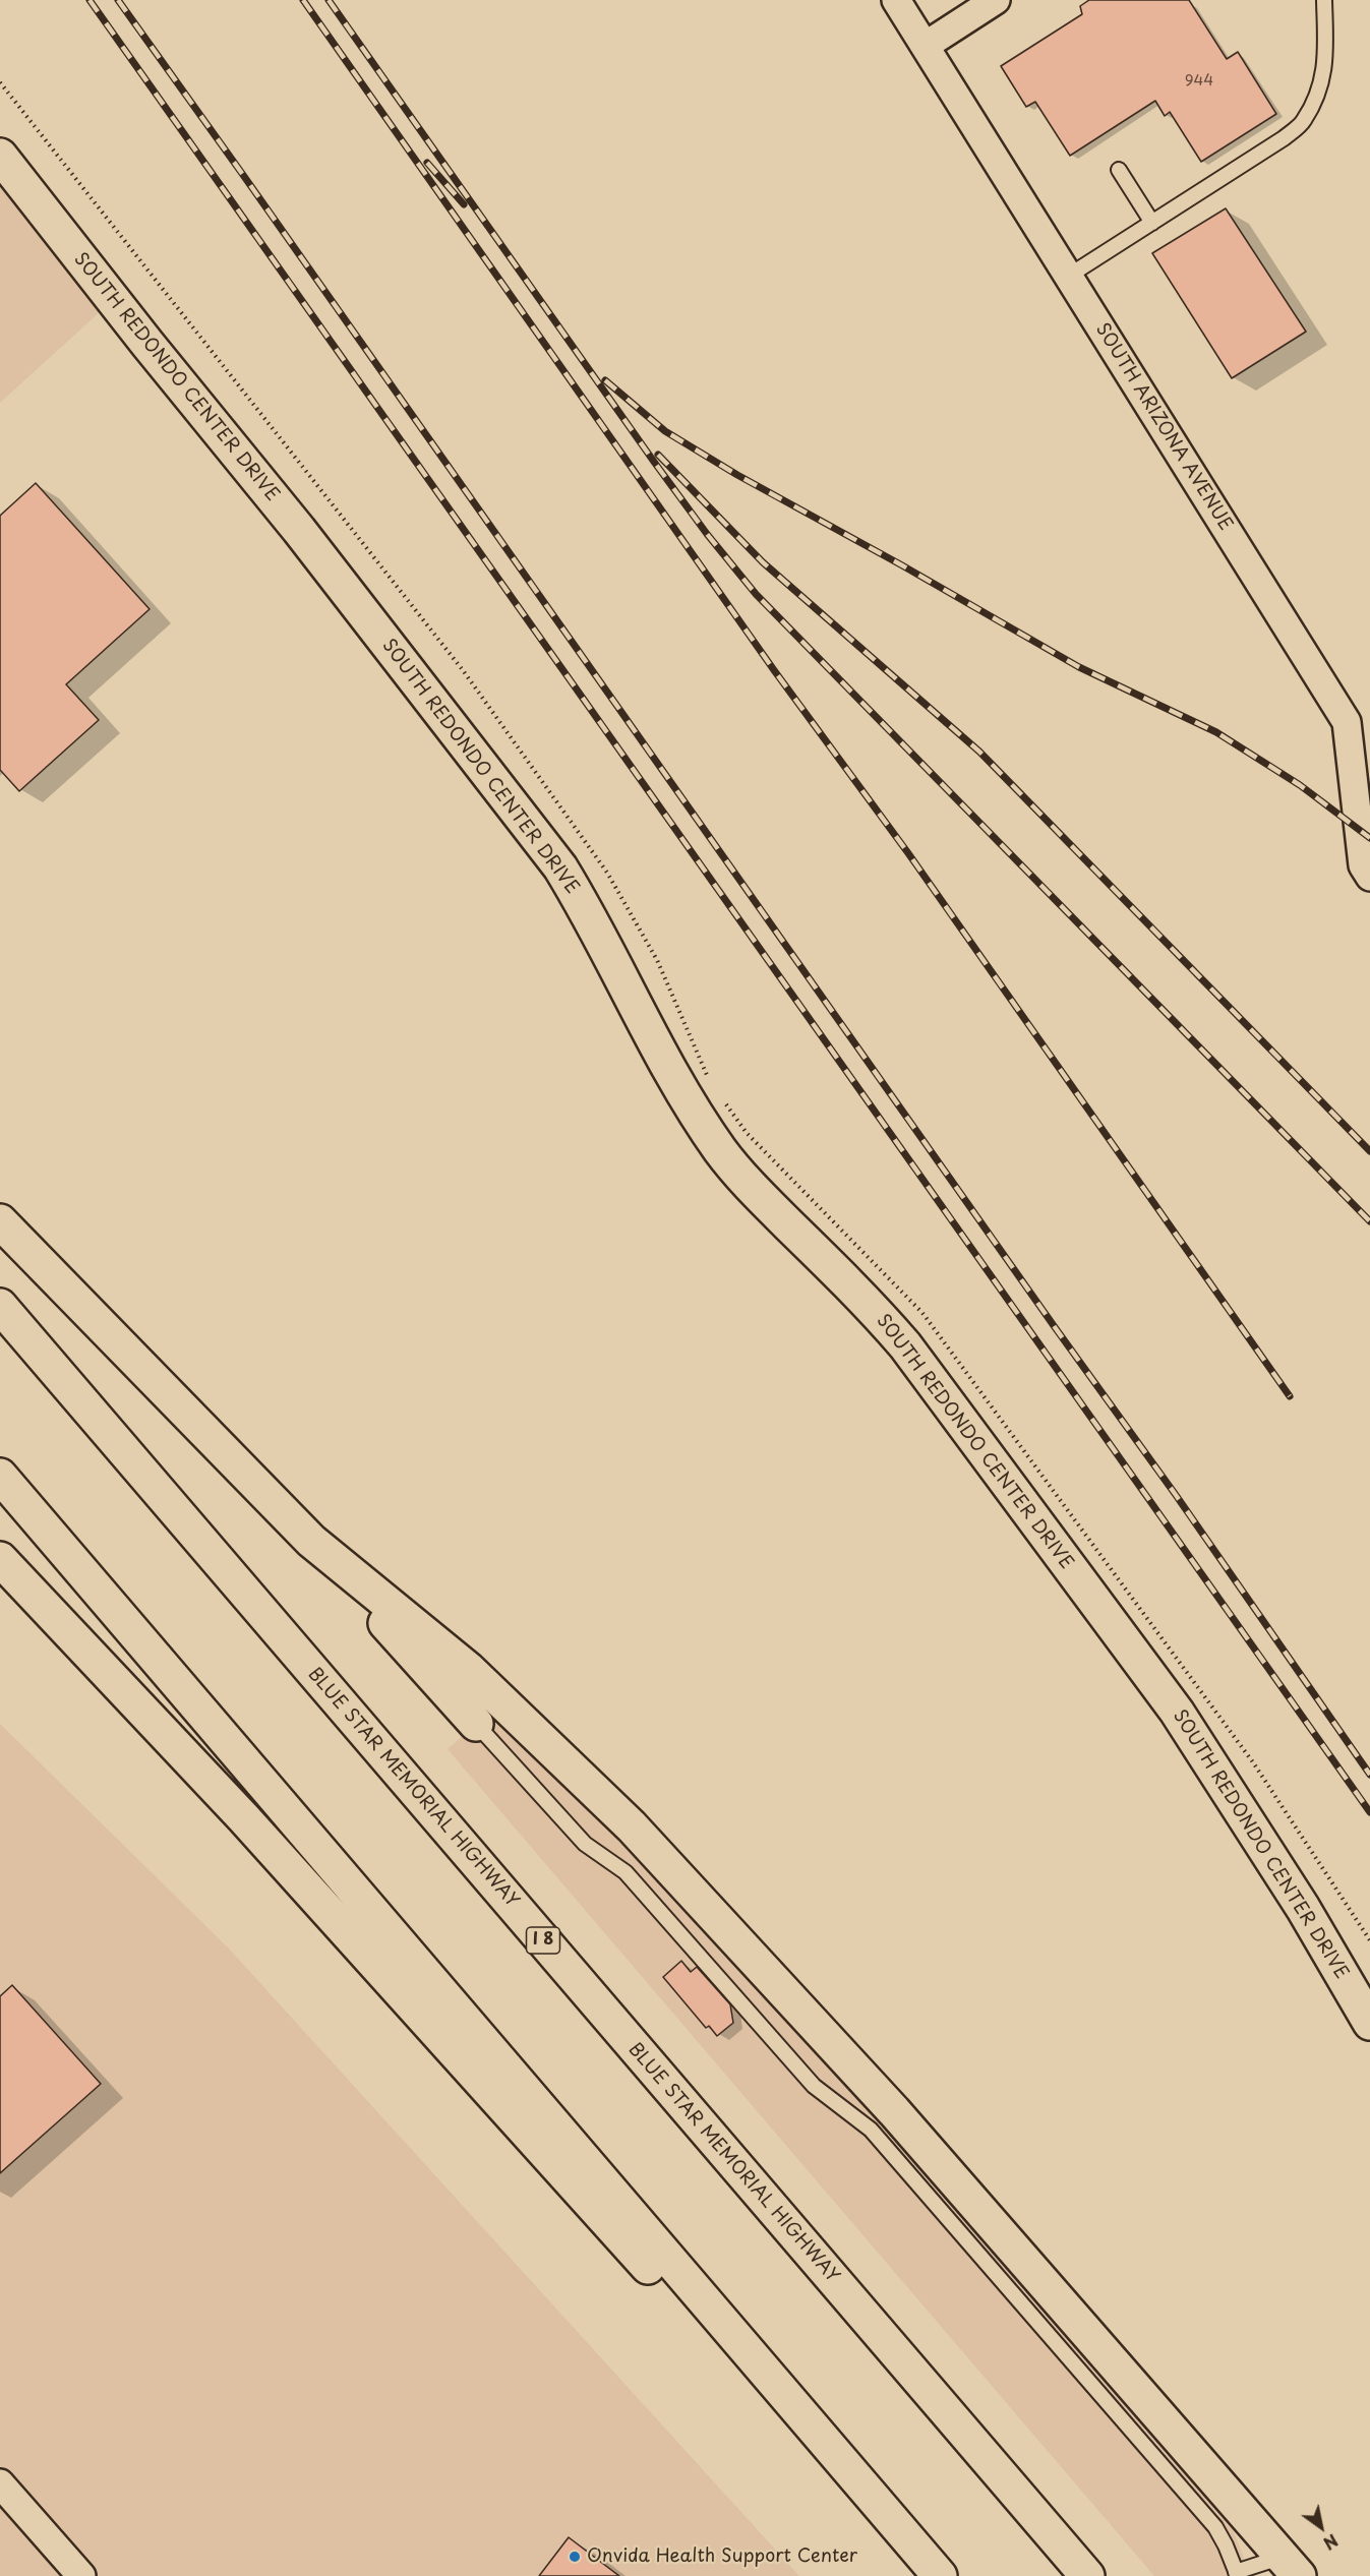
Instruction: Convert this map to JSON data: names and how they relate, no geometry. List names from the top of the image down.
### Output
{
  "streets": {
    "main road": ["SOUTH REDONDO CENTER DRIVE", "BLUE STAR MEMORIAL HIGHWAY", "I 8"],
    "street": ["SOUTH ARIZONA AVENUE"]
  },
  "places": ["Onvida Health Support Center"],
  "house_numbers": ["944"],
  "north": "bottom right"
}
